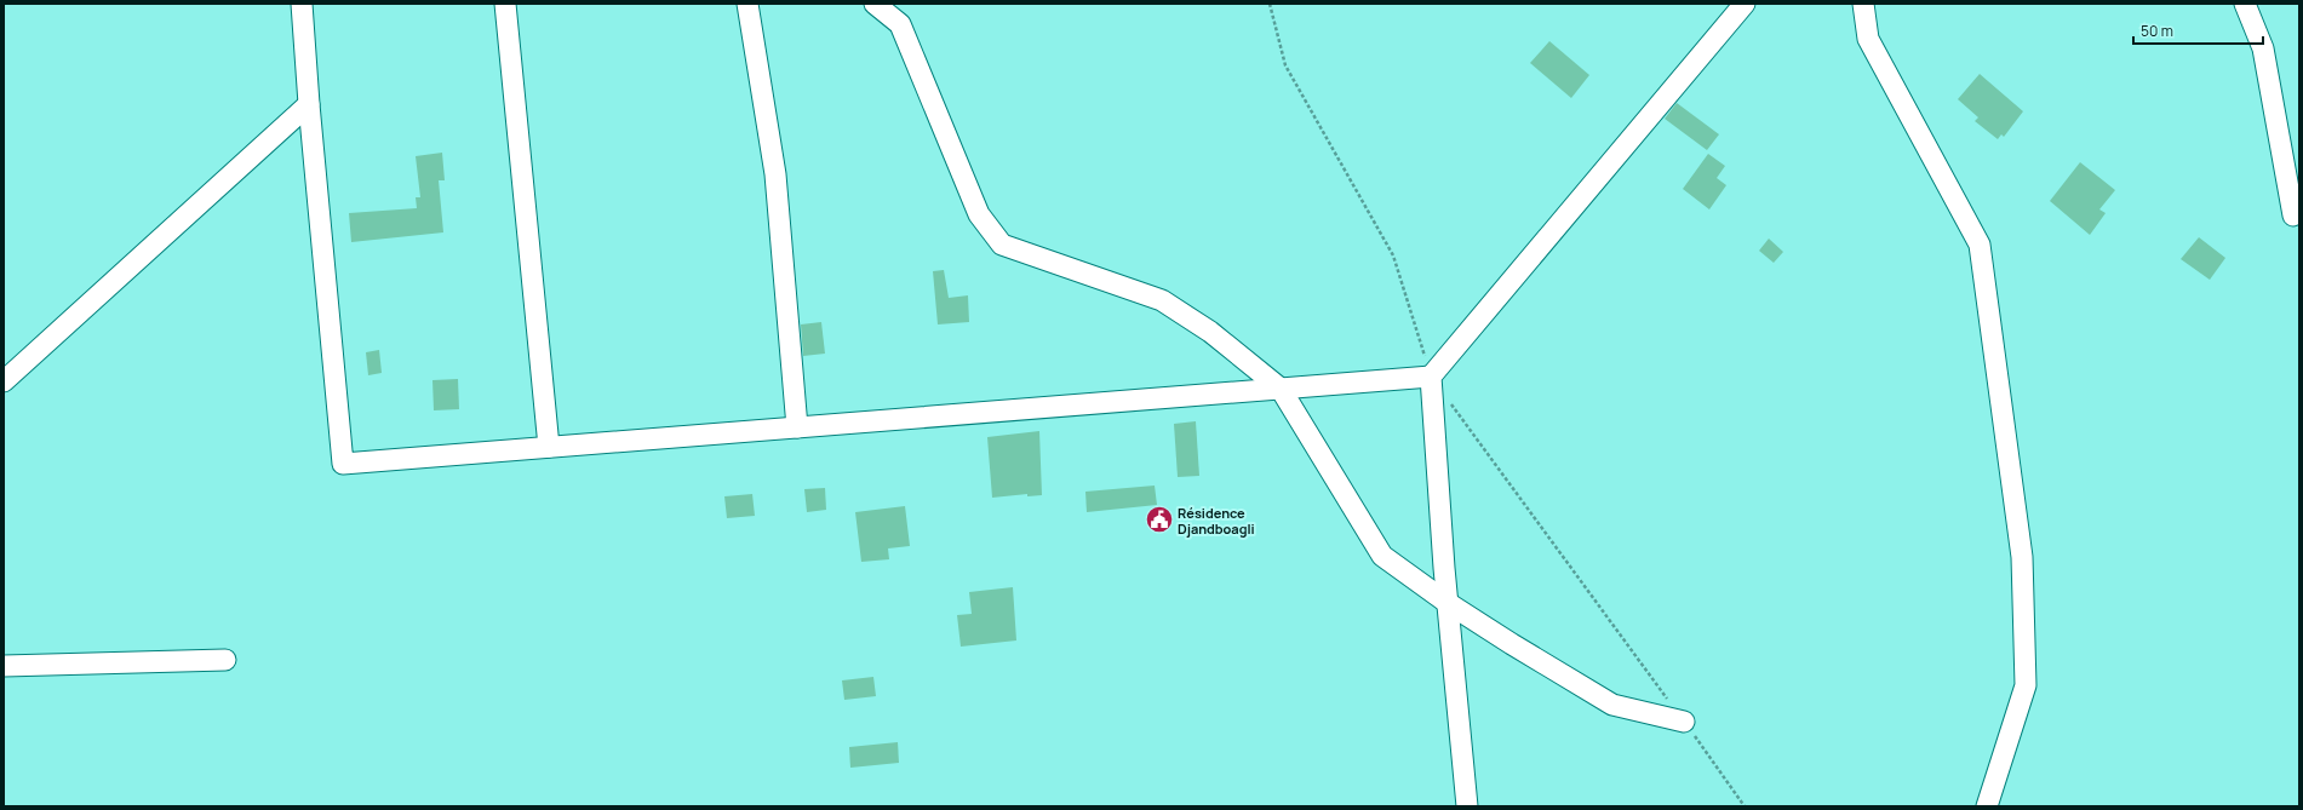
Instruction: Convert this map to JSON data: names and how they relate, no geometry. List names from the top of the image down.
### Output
{
  "places": {
    "public building": ["Résidence Djandboagli"]
  },
  "scale_bar": "50 m"
}
